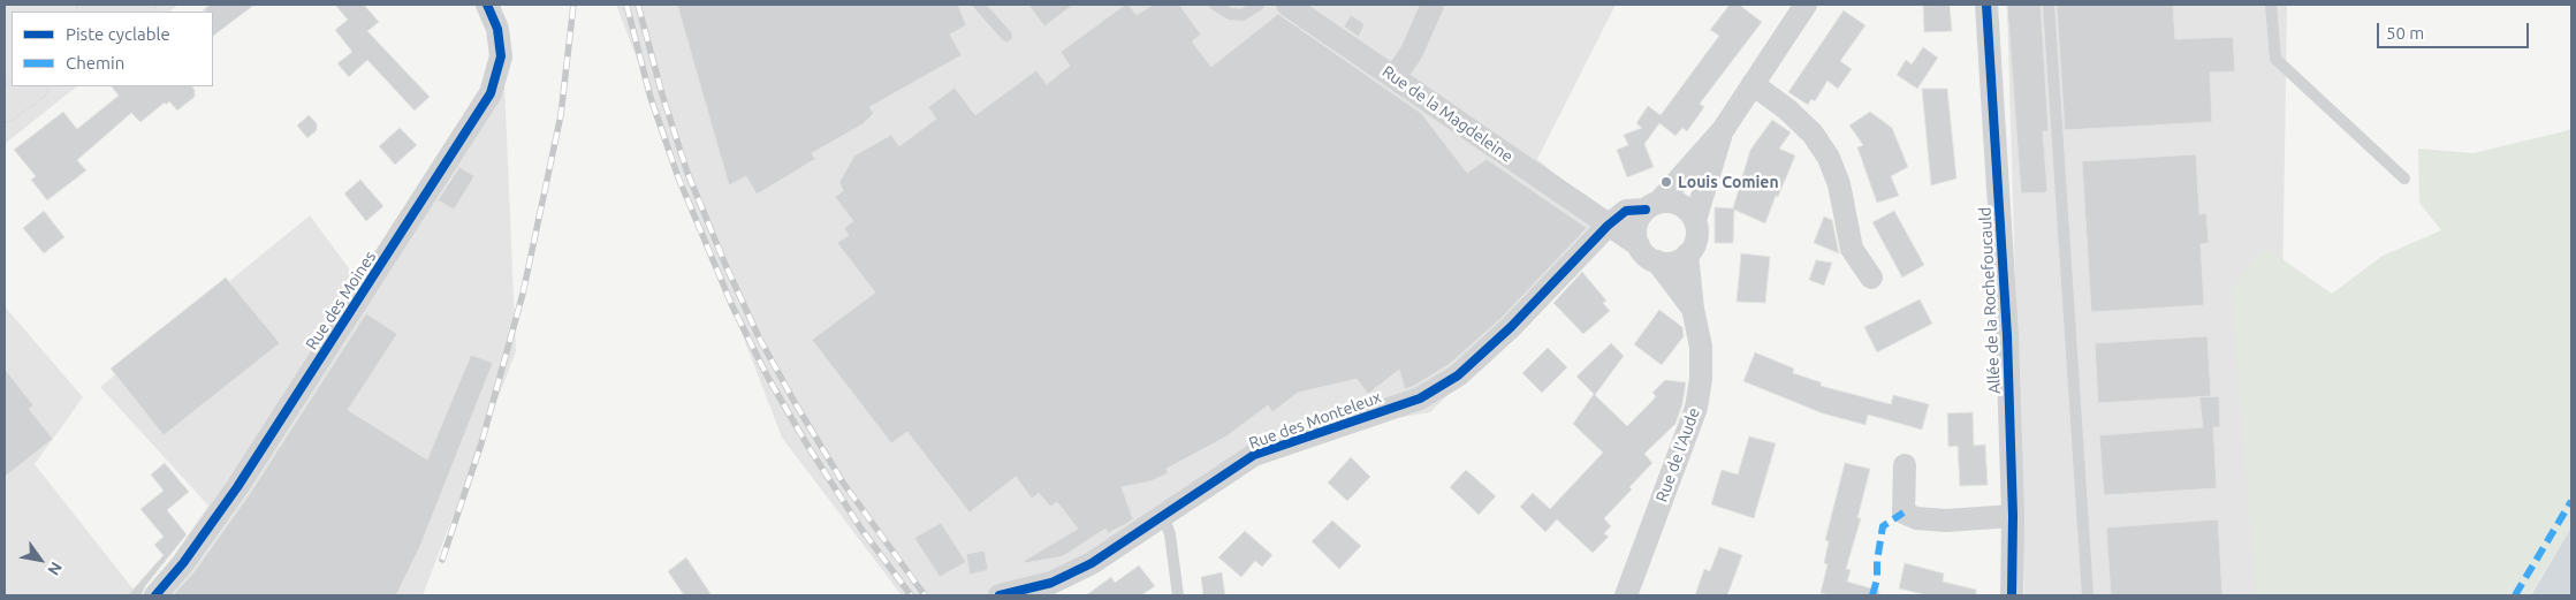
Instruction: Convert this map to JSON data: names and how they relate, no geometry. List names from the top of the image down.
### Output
{
  "streets": {
    "street": [
      "Rue de la Magdeleine",
      "Rue des Moines",
      "Allée de la Rochefoucauld",
      "Rue des Monteleux",
      "Rue de l'Aude"
    ]
  },
  "crossings": [
    ["Rue de la Magdeleine", "Rue des Monteleux"],
    ["Rue de la Magdeleine", "Rue de l'Aude"],
    ["Rue des Monteleux", "Rue de l'Aude"]
  ],
  "places": ["Louis Comien"],
  "legend": ["Piste cyclable", "Chemin"],
  "scale_bar": "50 m",
  "north": "bottom right"
}
